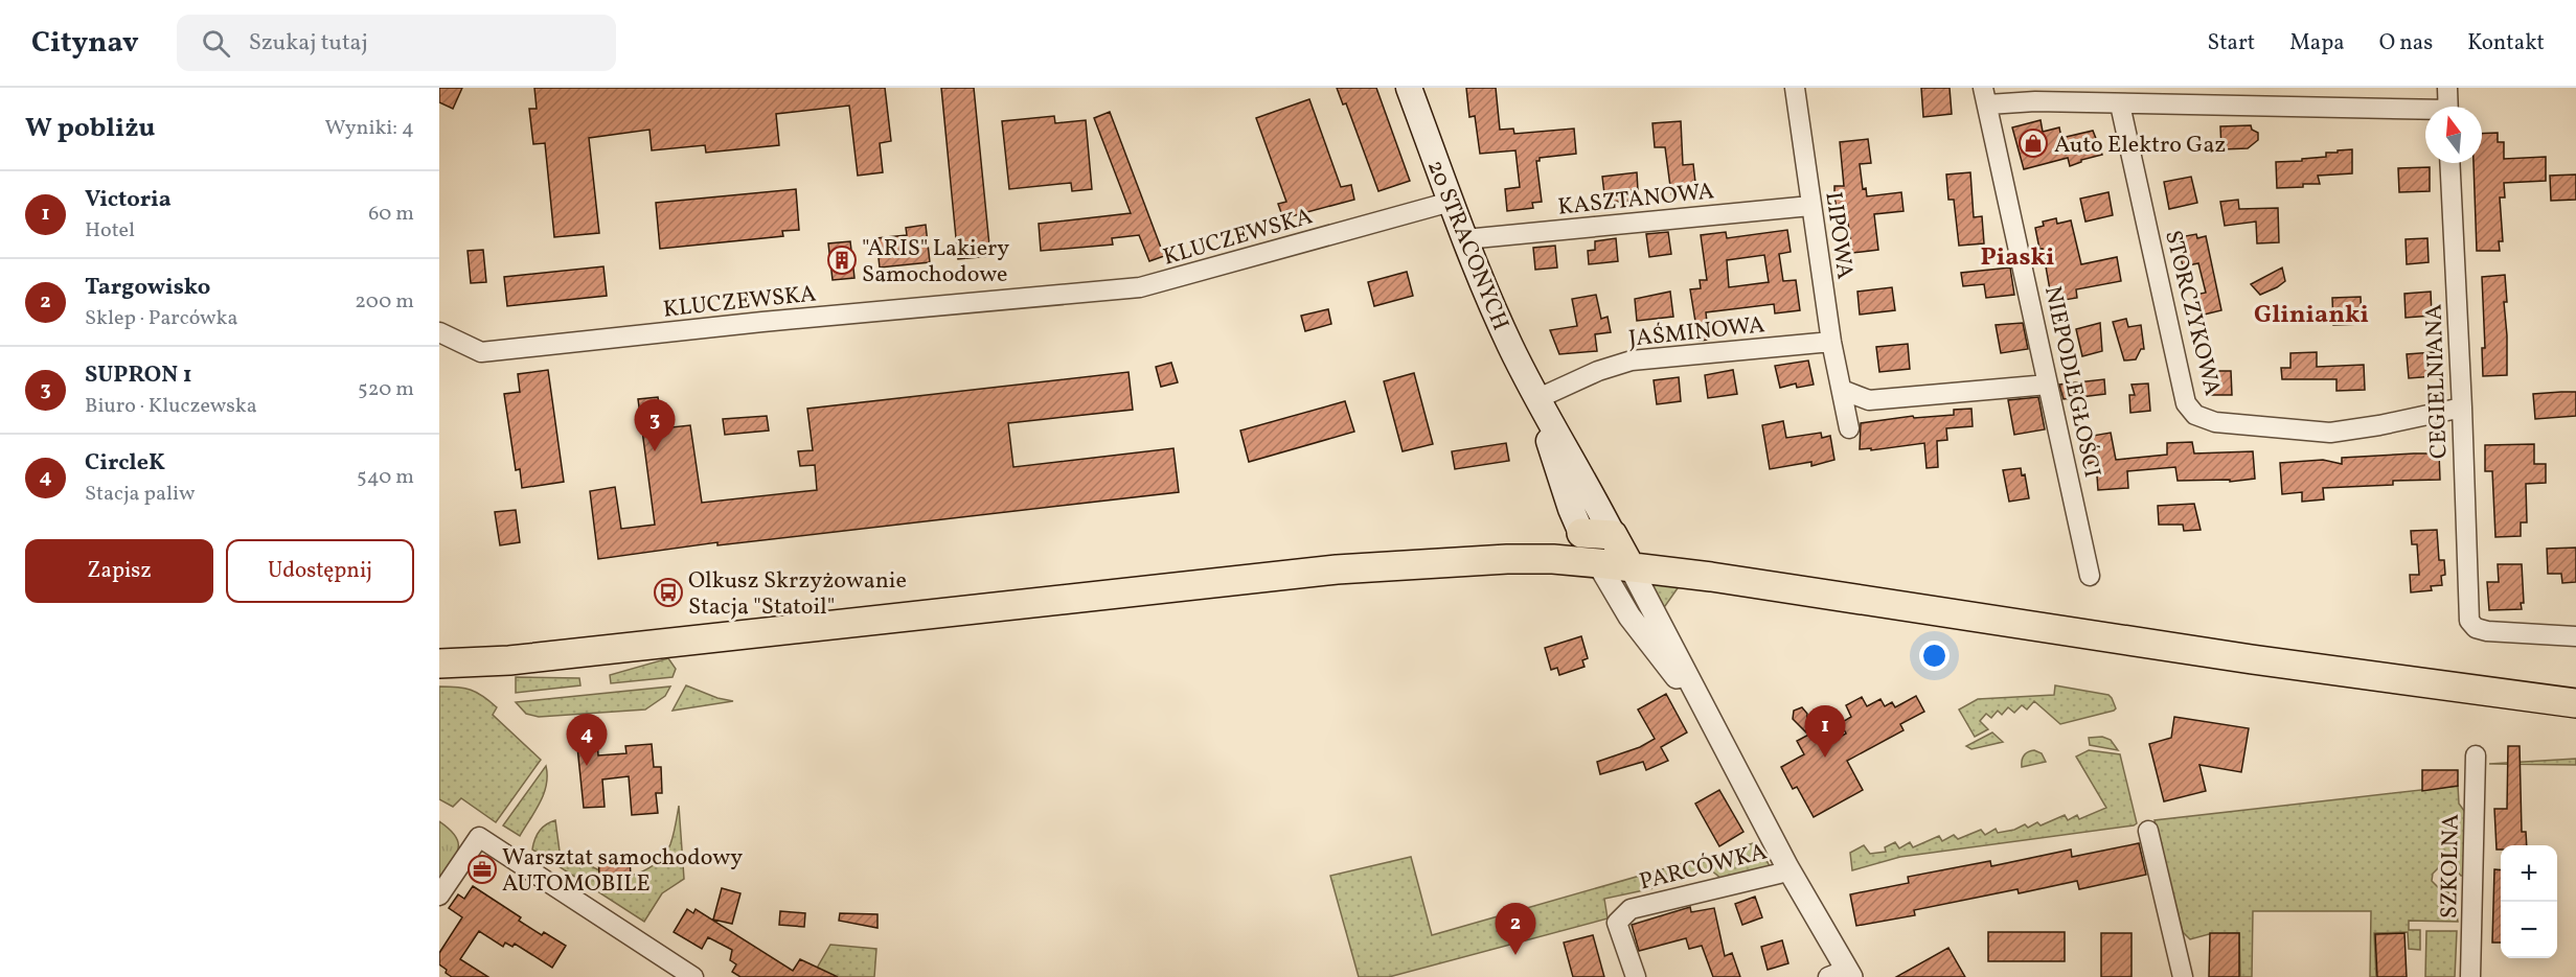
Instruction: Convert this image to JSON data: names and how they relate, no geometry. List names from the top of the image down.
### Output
{
  "streets": {
    "main road": ["20 STRACONYCH"],
    "street": [
      "KASZTANOWA",
      "KLUCZEWSKA",
      "LIPOWA",
      "STORCZYKOWA",
      "JAŚMINOWA",
      "NIEPODLEGŁOŚCI",
      "CEGIELNIANA",
      "PARCÓWKA",
      "SZKOLNA"
    ]
  },
  "crossings": [
    ["KASZTANOWA", "LIPOWA"],
    ["KASZTANOWA", "20 STRACONYCH"],
    ["KLUCZEWSKA", "20 STRACONYCH"],
    ["LIPOWA", "JAŚMINOWA"],
    ["20 STRACONYCH", "JAŚMINOWA"],
    ["STORCZYKOWA", "CEGIELNIANA"]
  ],
  "districts": ["Piaski", "Glinianki"],
  "places": {
    "shop": ["Auto Elektro Gaz"],
    "building": ["\"ARIS\" Lakiery Samochodowe"],
    "bus stop": ["Olkusz Skrzyżowanie Stacja \"Statoil\""],
    "office": ["Warsztat samochodowy AUTOMOBILE"]
  },
  "north": "top",
  "page": {
    "header": "Citynav",
    "search": "Szukaj tutaj",
    "nav": [
      "Start",
      "Mapa",
      "O nas",
      "Kontakt"
    ],
    "heading": ["W pobliżu", "Wyniki: 4"],
    "list": [
      {
        "mark": "1",
        "name": "Victoria",
        "note": "Hotel",
        "value": "60 m"
      },
      {
        "mark": "2",
        "name": "Targowisko",
        "note": "Sklep · Parcówka",
        "value": "200 m"
      },
      {
        "mark": "3",
        "name": "SUPRON 1",
        "note": "Biuro · Kluczewska",
        "value": "520 m"
      },
      {
        "mark": "4",
        "name": "CircleK",
        "note": "Stacja paliw",
        "value": "540 m"
      }
    ],
    "pins": [
      "3",
      "1",
      "4",
      "2"
    ],
    "buttons": ["Zapisz", "Udostępnij"],
    "map_buttons": ["+", "−"]
  }
}
